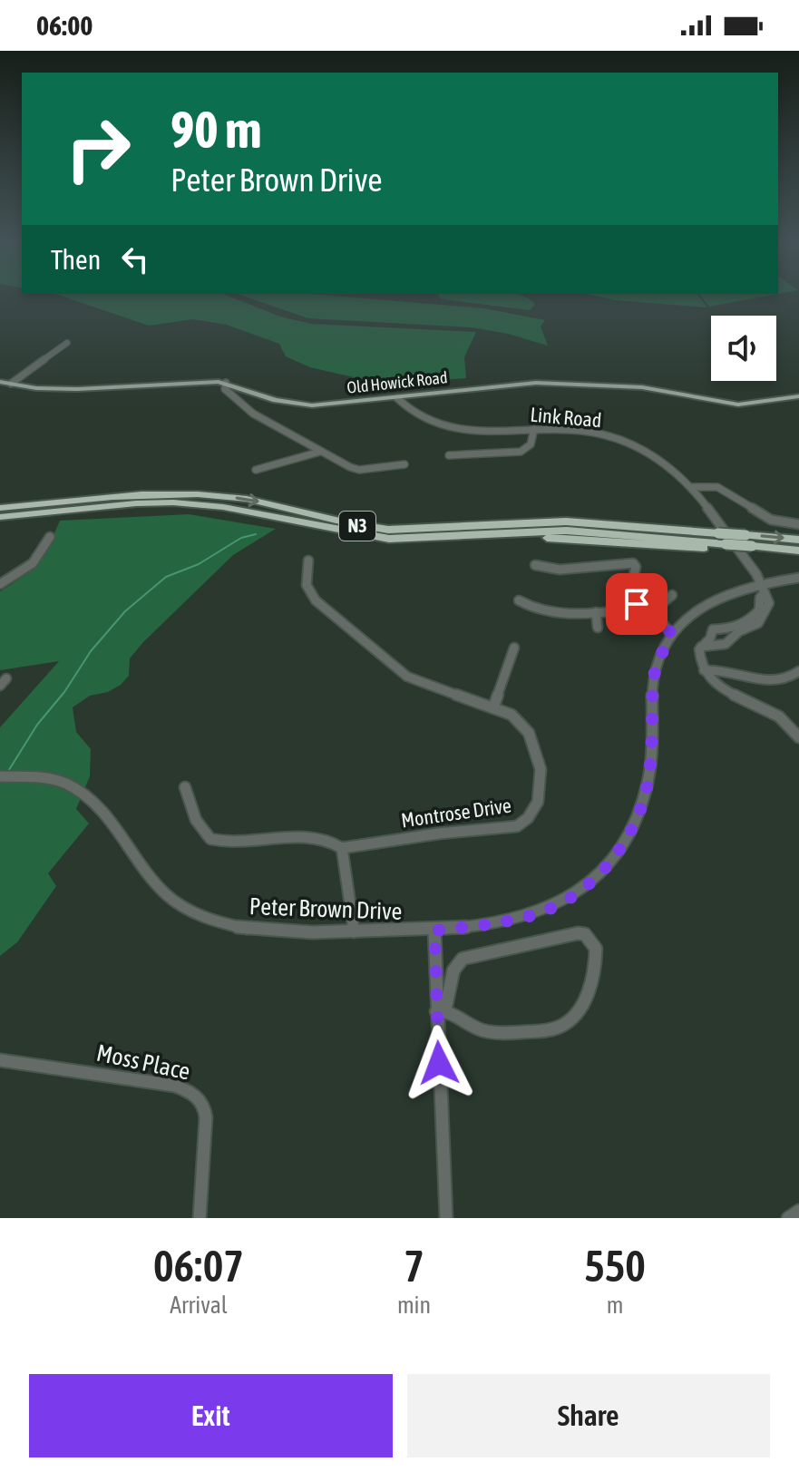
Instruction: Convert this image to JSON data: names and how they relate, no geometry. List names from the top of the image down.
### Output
{
  "streets": {
    "highway": ["N3"],
    "main road": ["Old Howick Road"],
    "street": [
      "Link Road",
      "Montrose Drive",
      "Peter Brown Drive",
      "Moss Place"
    ]
  },
  "crossings": [
    ["Old Howick Road", "Link Road"],
    ["Link Road", "Peter Brown Drive"]
  ],
  "page": {
    "status": "06:00",
    "turn": ["90 m", "Peter Brown Drive"],
    "then": "Then",
    "eta": [
      "06:07",
      "Arrival",
      "7",
      "min",
      "550",
      "m"
    ],
    "buttons": ["Exit", "Share"]
  }
}
